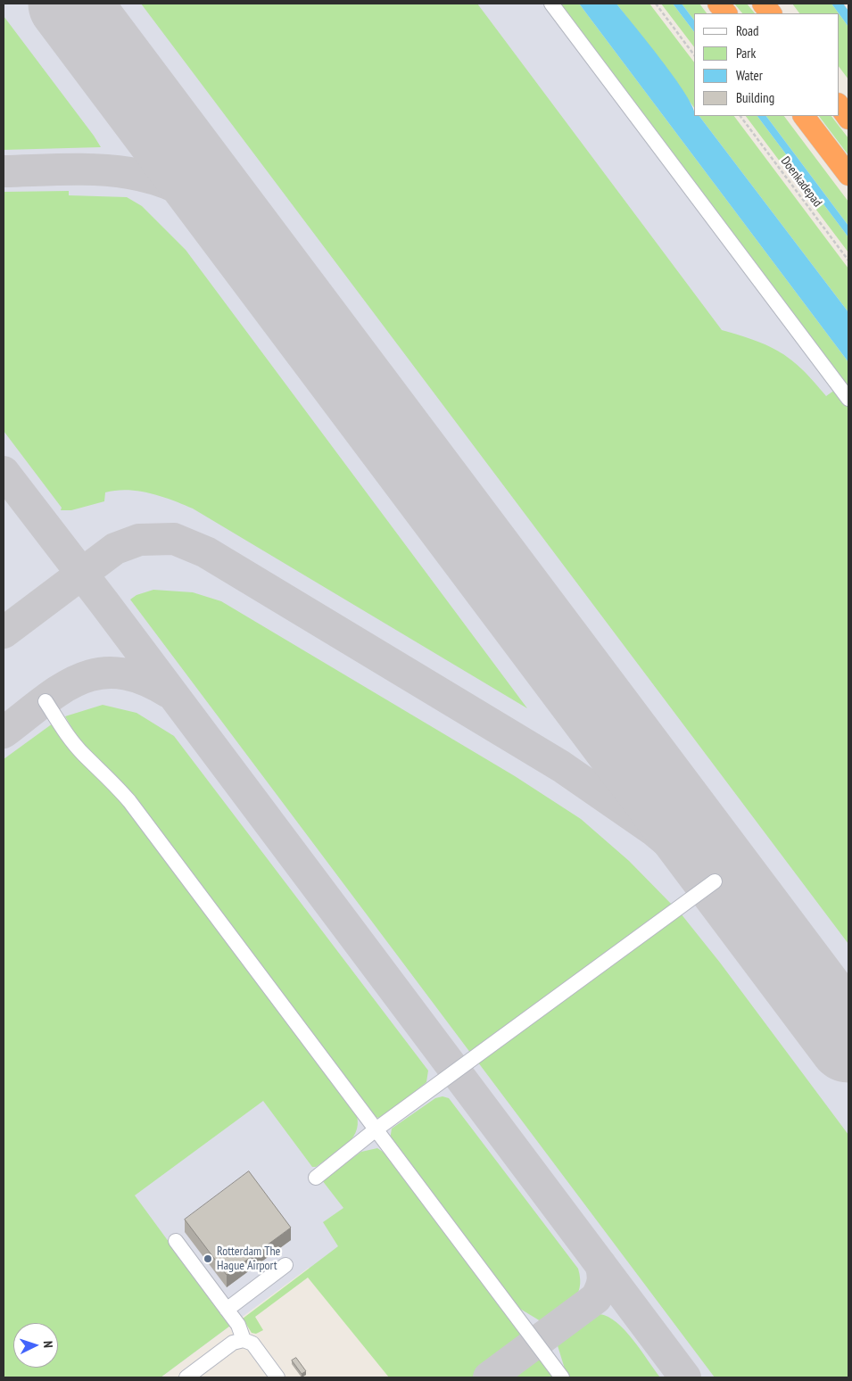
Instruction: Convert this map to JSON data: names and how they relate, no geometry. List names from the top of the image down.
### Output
{
  "streets": {
    "path": ["Doenkadepad"]
  },
  "places": ["Rotterdam The Hague Airport"],
  "legend": [
    "Road",
    "Park",
    "Water",
    "Building"
  ],
  "north": "right"
}
